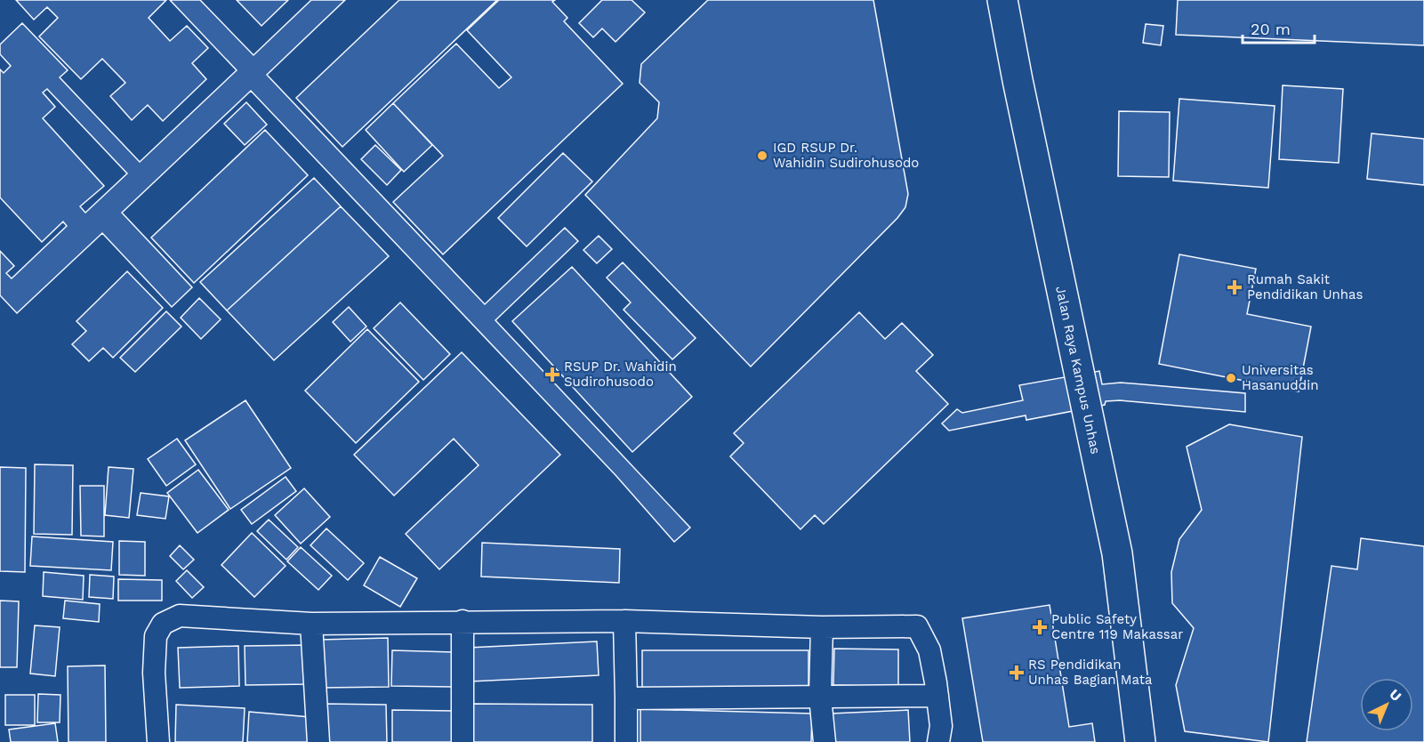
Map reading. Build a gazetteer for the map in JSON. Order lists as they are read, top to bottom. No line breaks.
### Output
{"streets":{"street":["Jalan Raya Kampus Unhas"]},"places":{"other":["IGD RSUP Dr. Wahidin Sudirohusodo","Universitas Hasanuddin"],"health":["Rumah Sakit Pendidikan Unhas","RSUP Dr. Wahidin Sudirohusodo","Public Safety Centre 119 Makassar","RS Pendidikan Unhas Bagian Mata"]},"scale_bar":"20 m","north":"top right"}
